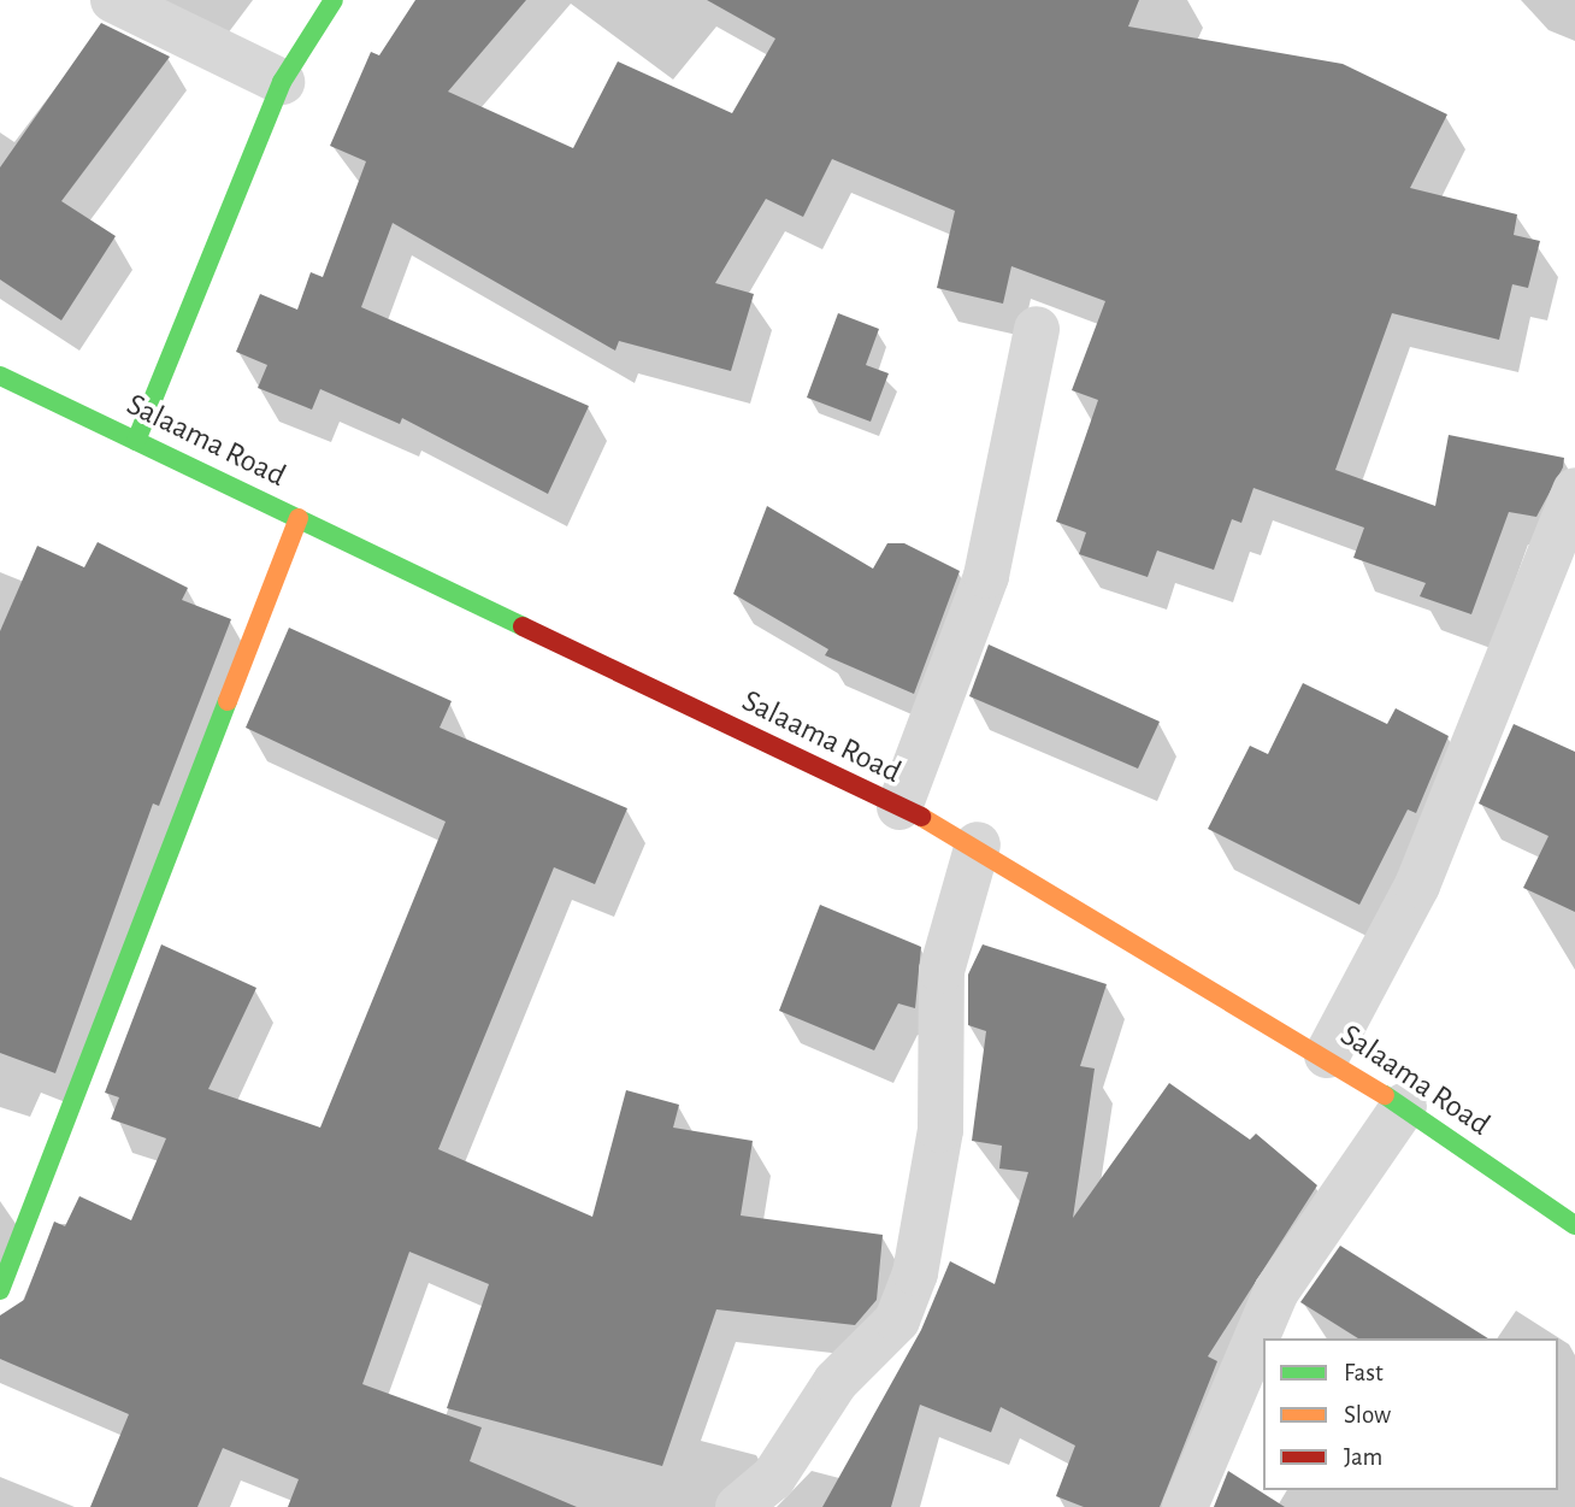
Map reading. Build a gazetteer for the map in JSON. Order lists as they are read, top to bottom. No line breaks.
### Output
{"streets":{"main road":["Salaama Road"]},"legend":["Fast","Slow","Jam"]}
